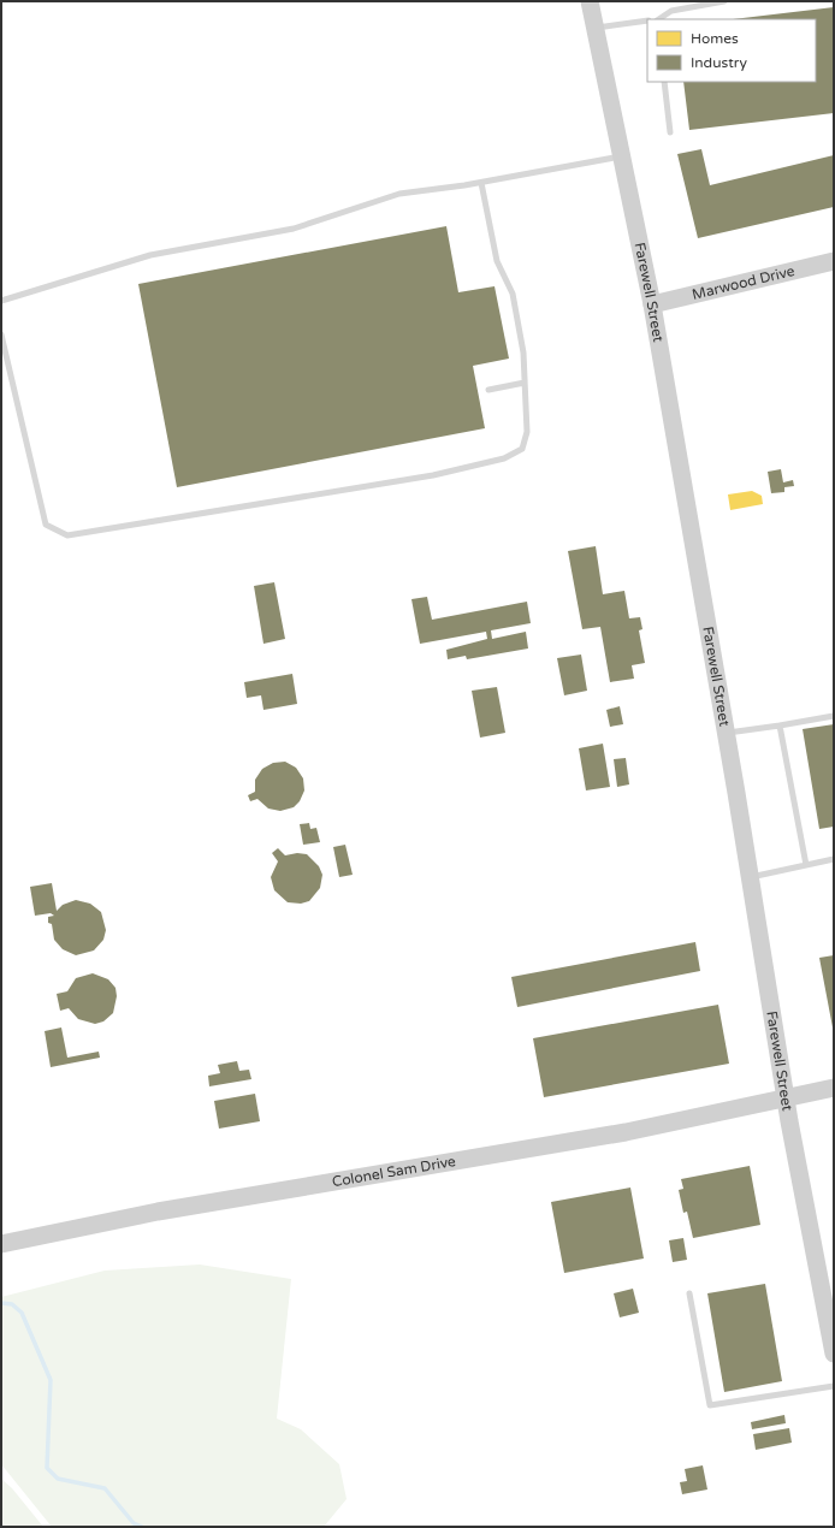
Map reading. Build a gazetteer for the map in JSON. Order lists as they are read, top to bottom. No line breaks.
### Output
{"streets":{"street":["Marwood Drive","Farewell Street","Colonel Sam Drive"]},"crossings":[["Marwood Drive","Farewell Street"],["Farewell Street","Colonel Sam Drive"]],"legend":["Homes","Industry"]}
